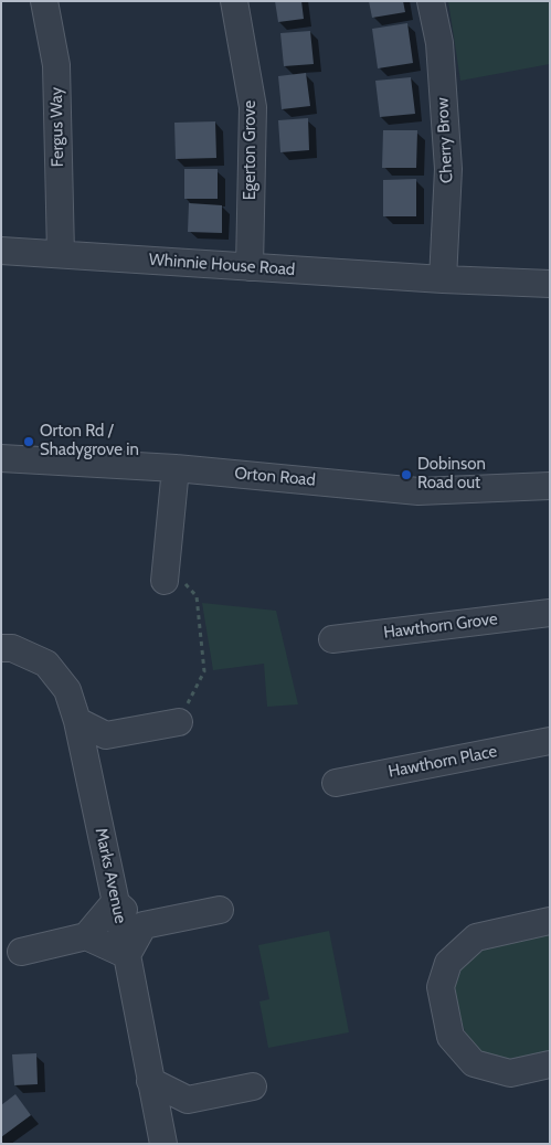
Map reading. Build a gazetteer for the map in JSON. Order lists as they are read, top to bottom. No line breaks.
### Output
{"streets":{"street":["Fergus Way","Cherry Brow","Egerton Grove","Whinnie House Road","Orton Road","Hawthorn Grove","Hawthorn Place","Marks Avenue"]},"crossings":[["Fergus Way","Whinnie House Road"],["Cherry Brow","Whinnie House Road"],["Egerton Grove","Whinnie House Road"]],"places":["Orton Rd / Shadygrove in","Dobinson Road out"]}
